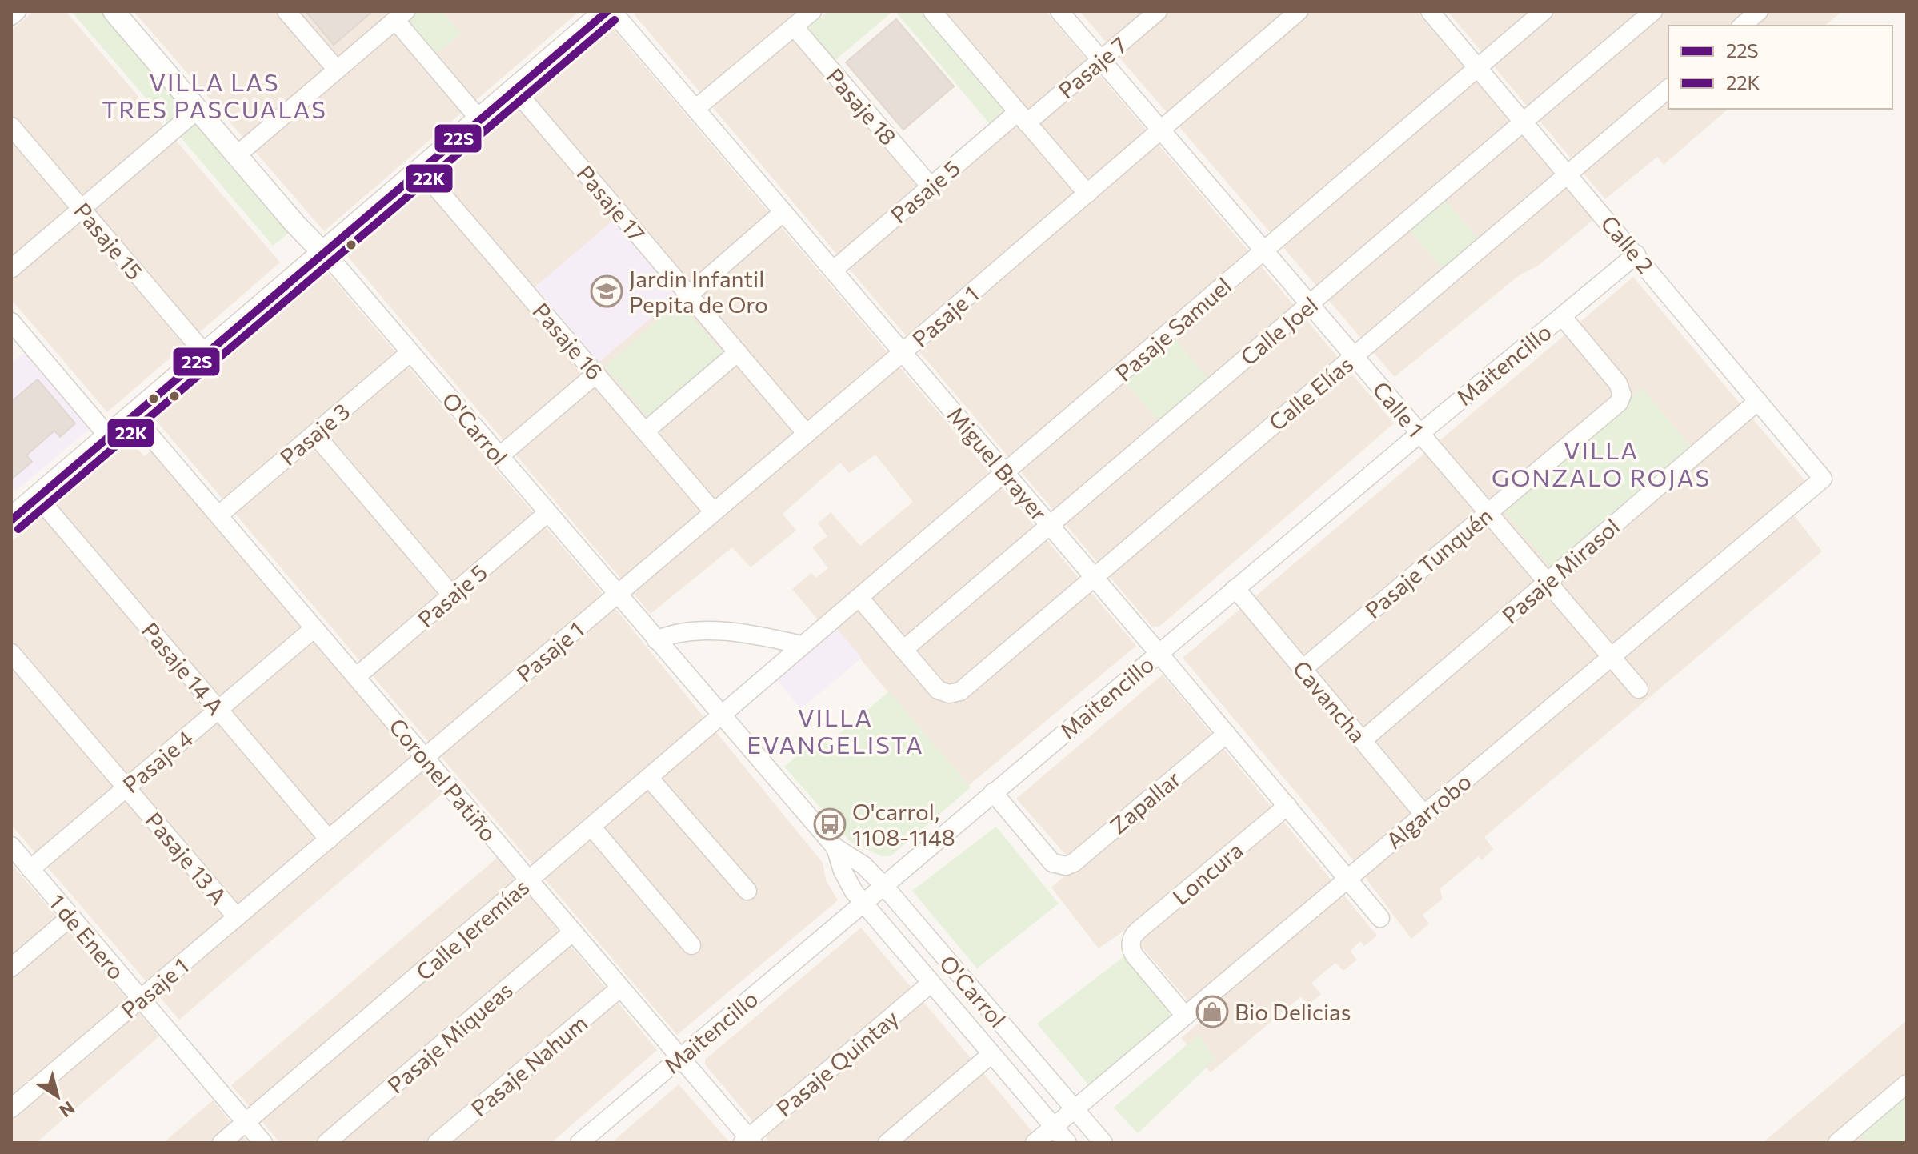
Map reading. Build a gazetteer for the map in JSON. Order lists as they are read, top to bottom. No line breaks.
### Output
{"streets":{"street":["Pasaje 7","Pasaje 18","Pasaje 5","Pasaje 17","Pasaje 15","Calle 2","Pasaje 1","Pasaje Samuel","Calle Joel","Pasaje 16","Maitencillo","Calle Elías","Calle 1","O'Carrol","Pasaje 3","Miguel Brayer","Pasaje Tunquén","Pasaje Mirasol","Pasaje 14 A","Cavancha","Pasaje 4","Coronel Patiño","Zapallar","Algarrobo","Pasaje 13 A","Loncura","Calle Jeremías","1 de Enero","Pasaje Miqueas","Pasaje Quintay","Pasaje Nahum"]},"crossings":[["Pasaje 7","Pasaje 5"],["Pasaje 7","Calle 1"],["Pasaje 18","Pasaje 5"],["Pasaje 5","O'Carrol"],["Pasaje 5","Miguel Brayer"],["Pasaje 5","Coronel Patiño"],["Pasaje 17","Pasaje 1"],["Calle 2","Pasaje Samuel"],["Calle 2","Calle Joel"],["Calle 2","Maitencillo"],["Calle 2","Calle Elías"],["Calle 2","Pasaje Mirasol"],["Calle 2","Algarrobo"],["Pasaje 1","Pasaje 16"],["Pasaje 1","Calle 1"],["Pasaje 1","O'Carrol"],["Pasaje 1","Miguel Brayer"],["Pasaje 1","Pasaje 14 A"],["Pasaje 1","Coronel Patiño"],["Pasaje 1","Pasaje 13 A"],["Pasaje 1","1 de Enero"],["Pasaje Samuel","Calle 1"],["Pasaje Samuel","O'Carrol"],["Pasaje Samuel","Miguel Brayer"],["Pasaje Samuel","Calle Jeremías"],["Calle Joel","Calle Elías"],["Calle Joel","Calle 1"],["Calle Joel","Miguel Brayer"],["Maitencillo","Calle 1"],["Maitencillo","O'Carrol"],["Maitencillo","Miguel Brayer"],["Maitencillo","Pasaje Tunquén"],["Maitencillo","Cavancha"],["Maitencillo","Coronel Patiño"],["Maitencillo","Zapallar"],["Calle Elías","Calle 1"],["Calle Elías","Miguel Brayer"],["Calle 1","Pasaje Tunquén"],["Calle 1","Pasaje Mirasol"],["Calle 1","Algarrobo"],["O'Carrol","Pasaje 3"],["O'Carrol","Algarrobo"],["O'Carrol","Calle Jeremías"],["O'Carrol","Pasaje Quintay"],["Pasaje 3","Coronel Patiño"],["Miguel Brayer","Zapallar"],["Miguel Brayer","Algarrobo"],["Miguel Brayer","Loncura"],["Pasaje Tunquén","Cavancha"],["Pasaje Mirasol","Cavancha"],["Pasaje 14 A","Pasaje 4"],["Cavancha","Algarrobo"],["Pasaje 4","Coronel Patiño"],["Pasaje 4","Pasaje 13 A"],["Pasaje 4","1 de Enero"],["Coronel Patiño","Calle Jeremías"],["Coronel Patiño","Pasaje Miqueas"],["Coronel Patiño","Pasaje Quintay"],["Coronel Patiño","Pasaje Nahum"],["Algarrobo","Loncura"],["Calle Jeremías","1 de Enero"]],"districts":["VILLA LAS TRES PASCUALAS","VILLA GONZALO ROJAS","VILLA EVANGELISTA"],"places":{"school or university":["Jardin Infantil Pepita de Oro"],"bus stop":["O'carrol, 1108-1148"],"shop":["Bio Delicias"]},"lines":["transit line 22S","transit line 22K"],"legend":["22S","22K"],"north":"bottom right"}
